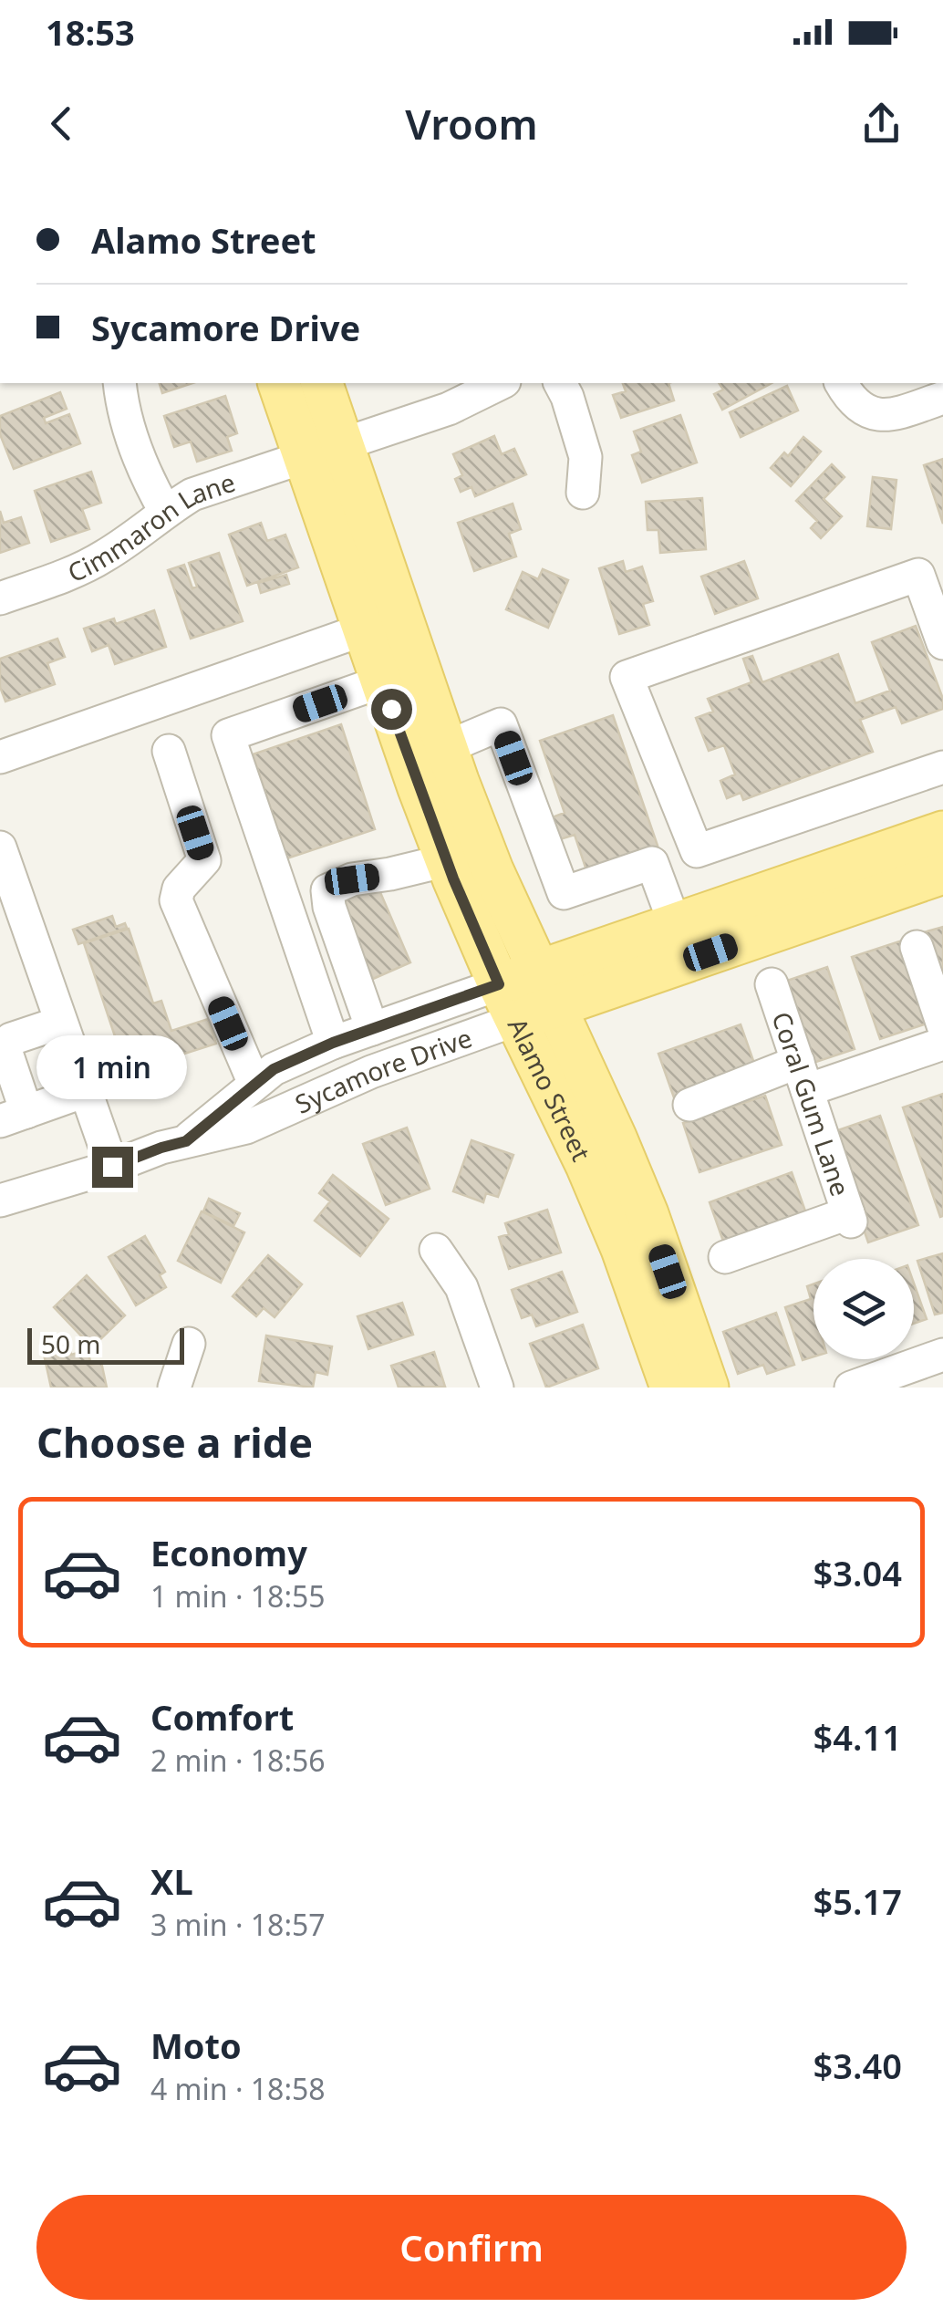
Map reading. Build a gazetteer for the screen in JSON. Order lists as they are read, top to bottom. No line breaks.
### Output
{"streets":{"main road":["Sycamore Drive","Alamo Street"],"street":["Cimmaron Lane","Coral Gum Lane"]},"crossings":[["Cimmaron Lane","Alamo Street"],["Sycamore Drive","Alamo Street"]],"scale_bar":"50 m","page":{"status":"18:53","header":"Vroom","banner":["Alamo Street","Sycamore Drive"],"bubble":"1 min","scale":"50 m","heading":"Choose a ride","list":[{"name":"Economy","note":"1 min · 18:55","value":"$3.04"},{"name":"Comfort","note":"2 min · 18:56","value":"$4.11"},{"name":"XL","note":"3 min · 18:57","value":"$5.17"},{"name":"Moto","note":"4 min · 18:58","value":"$3.40"}],"buttons":"Confirm"}}
